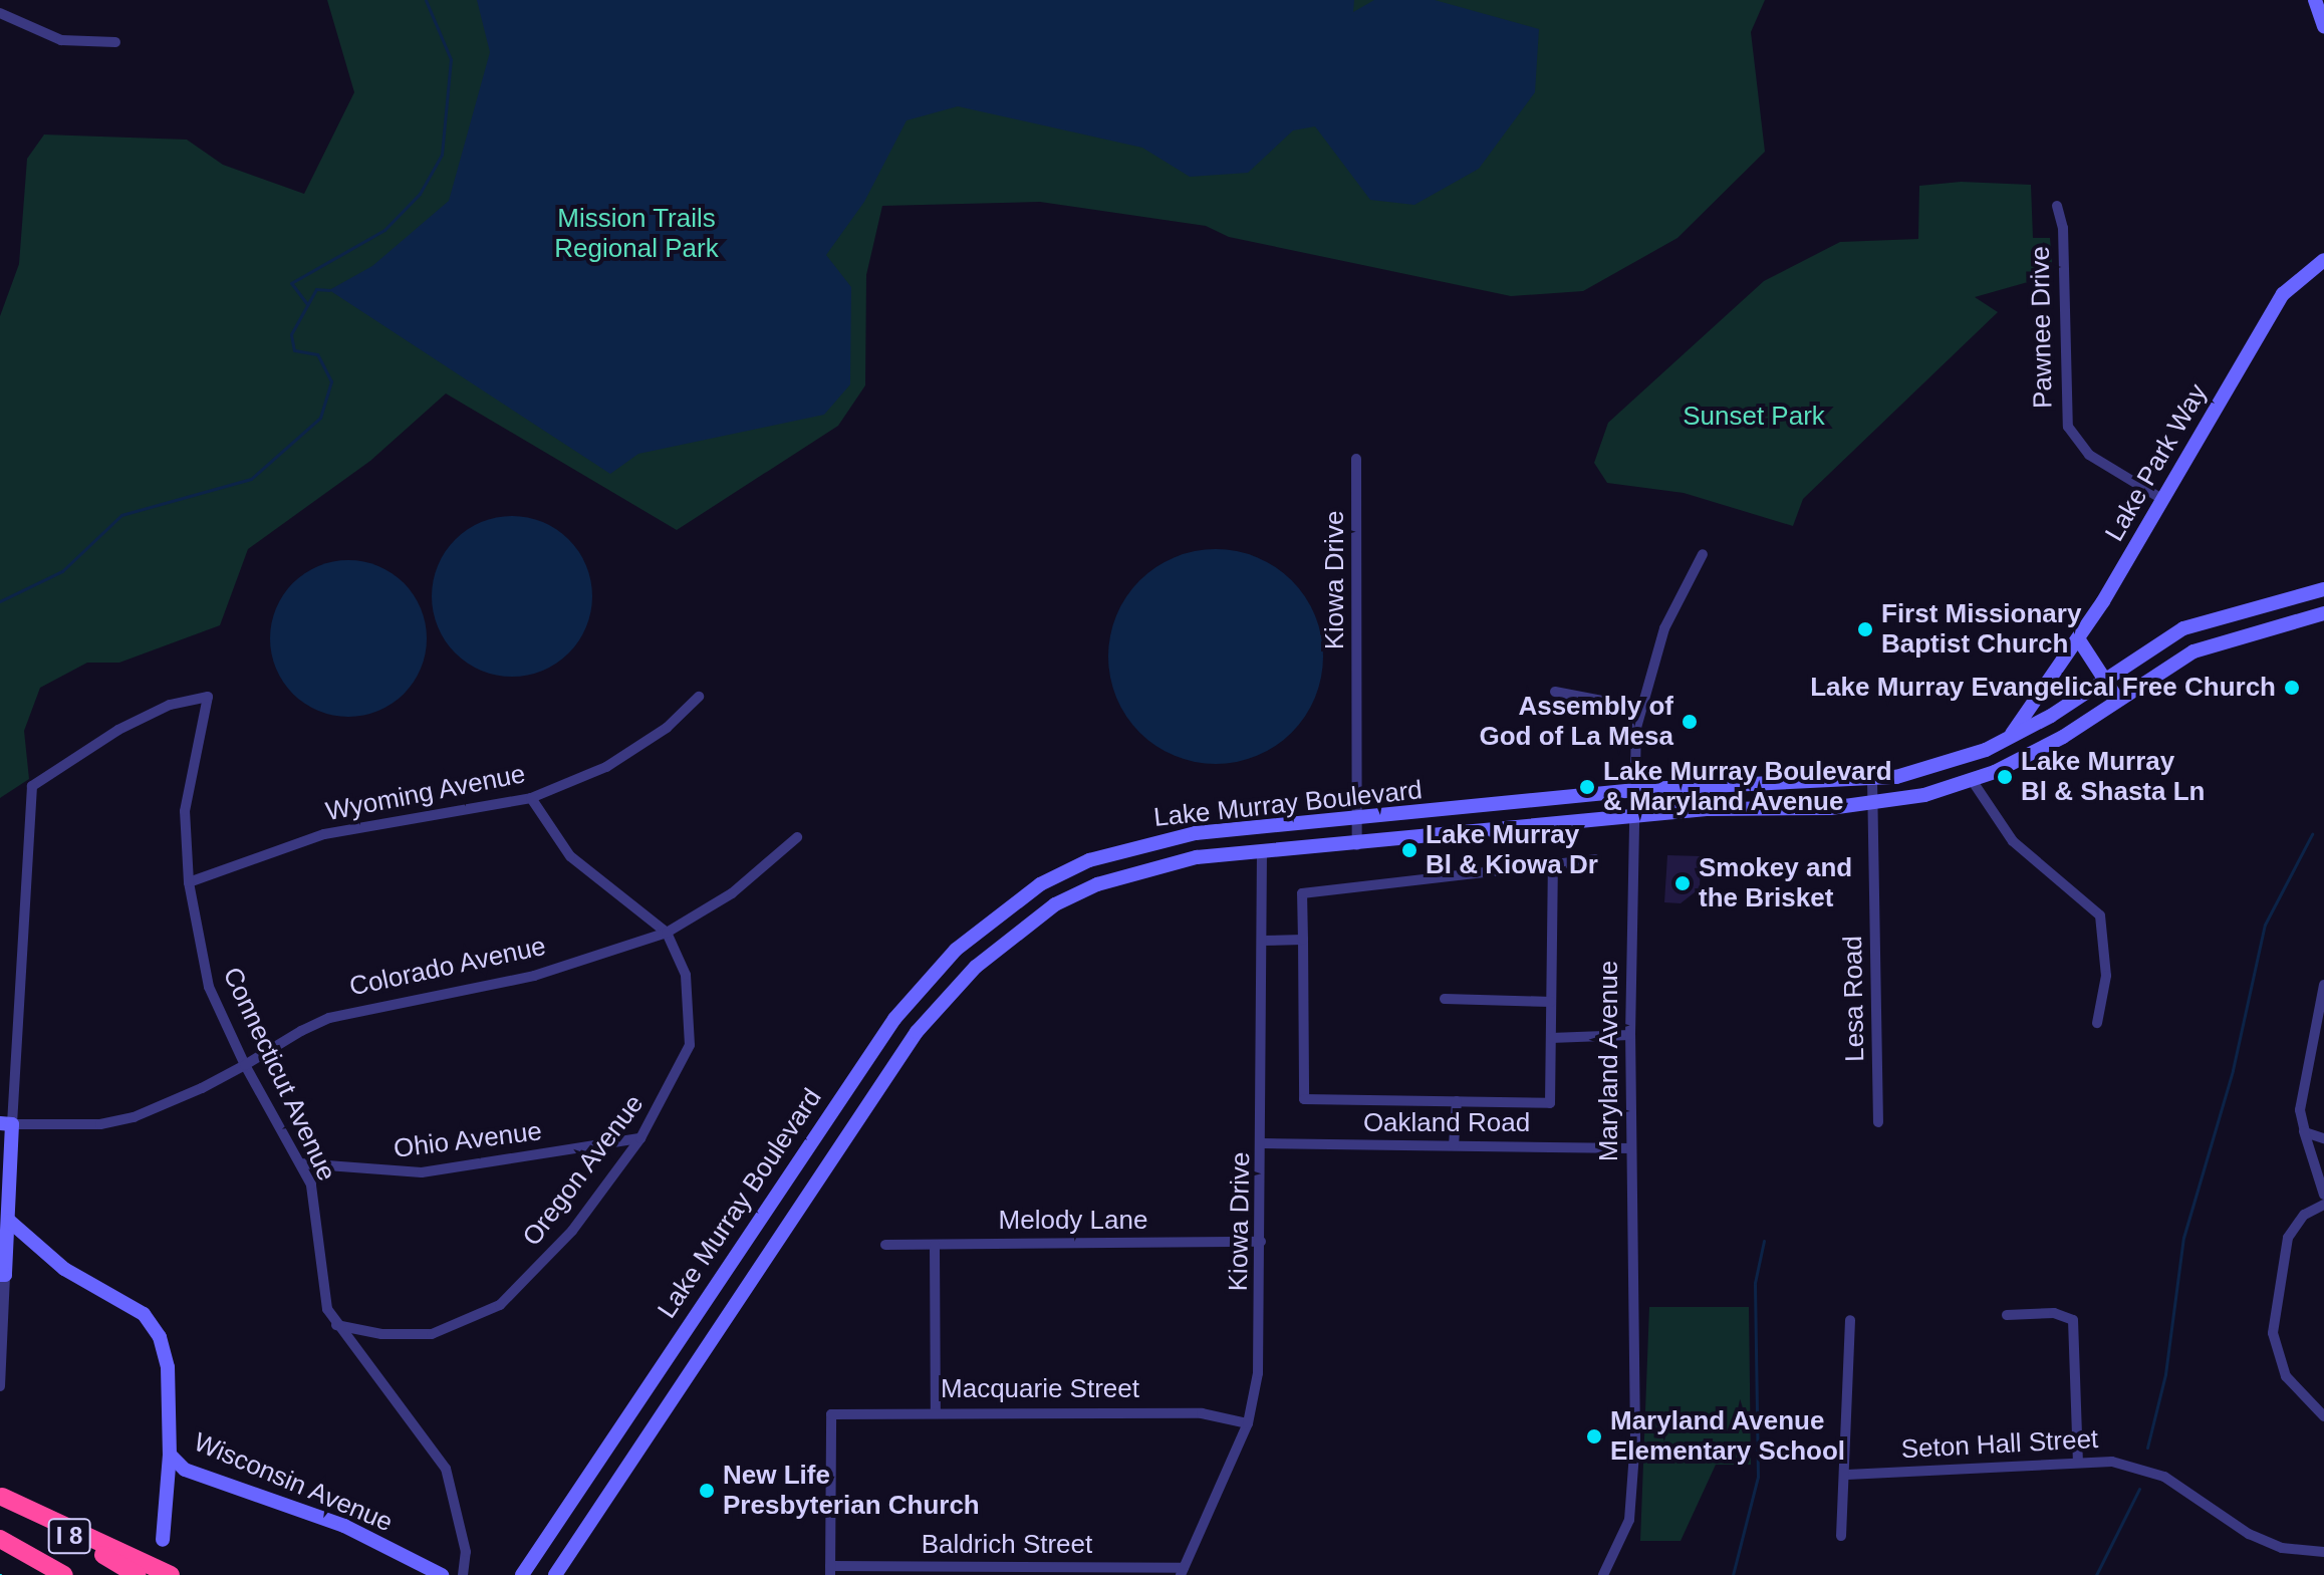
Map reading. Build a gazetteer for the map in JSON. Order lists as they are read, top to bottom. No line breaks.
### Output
{"streets":{"highway":["I 8"],"main road":["Lake Park Way","Lake Murray Boulevard","Wisconsin Avenue"],"street":["Pawnee Drive","Kiowa Drive","Wyoming Avenue","Colorado Avenue","Lesa Road","Maryland Avenue","Connecticut Avenue","Oakland Road","Ohio Avenue","Oregon Avenue","Melody Lane","Macquarie Street","Seton Hall Street","Baldrich Street"]},"crossings":[["Pawnee Drive","Lake Park Way"],["Lake Park Way","Lake Murray Boulevard"],["Kiowa Drive","Lake Murray Boulevard"],["Kiowa Drive","Oakland Road"],["Kiowa Drive","Melody Lane"],["Kiowa Drive","Macquarie Street"],["Kiowa Drive","Baldrich Street"],["Wyoming Avenue","Connecticut Avenue"],["Wyoming Avenue","Oregon Avenue"],["Lake Murray Boulevard","Lesa Road"],["Lake Murray Boulevard","Maryland Avenue"],["Colorado Avenue","Connecticut Avenue"],["Colorado Avenue","Oregon Avenue"],["Maryland Avenue","Oakland Road"],["Connecticut Avenue","Ohio Avenue"],["Connecticut Avenue","Oregon Avenue"],["Ohio Avenue","Oregon Avenue"],["Macquarie Street","Baldrich Street"]],"parks":["Mission Trails Regional Park","Sunset Park"],"places":["First Missionary Baptist Church","Lake Murray Evangelical Free Church","Assembly of God of La Mesa","Lake Murray Bl & Shasta Ln","Lake Murray Boulevard & Maryland Avenue","Lake Murray Bl & Kiowa Dr","Smokey and the Brisket","Maryland Avenue Elementary School","New Life Presbyterian Church"]}
